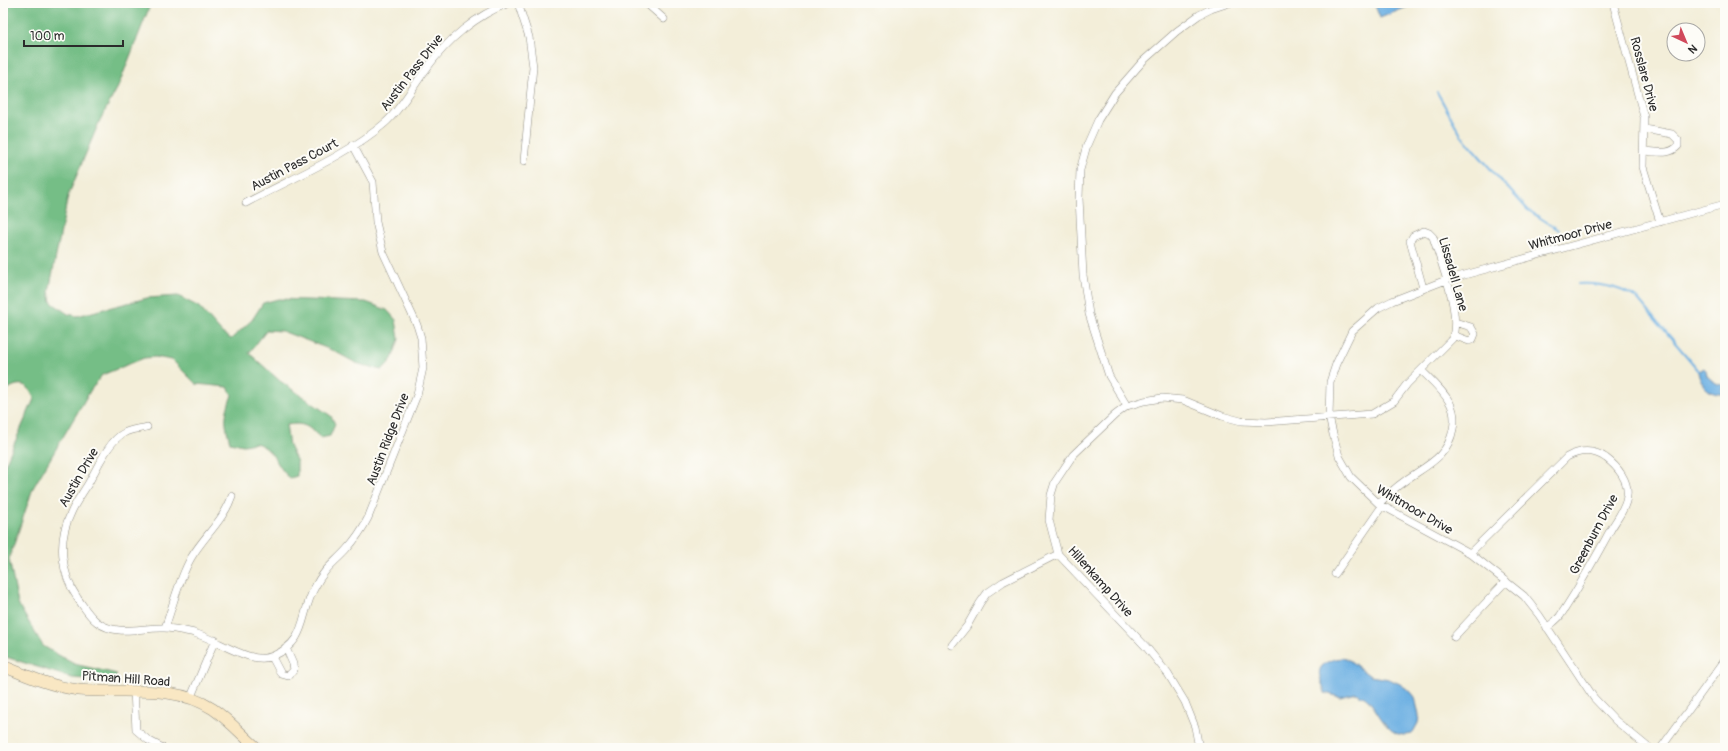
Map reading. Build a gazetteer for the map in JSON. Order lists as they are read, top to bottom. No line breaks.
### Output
{"streets":{"street":["Austin Pass Drive","Rosslare Drive","Austin Pass Court","Whitmoor Drive","Lissadell Lane","Austin Ridge Drive","Austin Drive","Greenburn Drive","Hillenkamp Drive","Pitman Hill Road"]},"crossings":[["Austin Pass Drive","Austin Pass Court"],["Austin Pass Drive","Austin Ridge Drive"],["Rosslare Drive","Whitmoor Drive"],["Austin Pass Court","Austin Ridge Drive"],["Whitmoor Drive","Lissadell Lane"],["Whitmoor Drive","Greenburn Drive"],["Whitmoor Drive","Hillenkamp Drive"],["Austin Ridge Drive","Austin Drive"]],"scale_bar":"100 m","north":"bottom right"}
